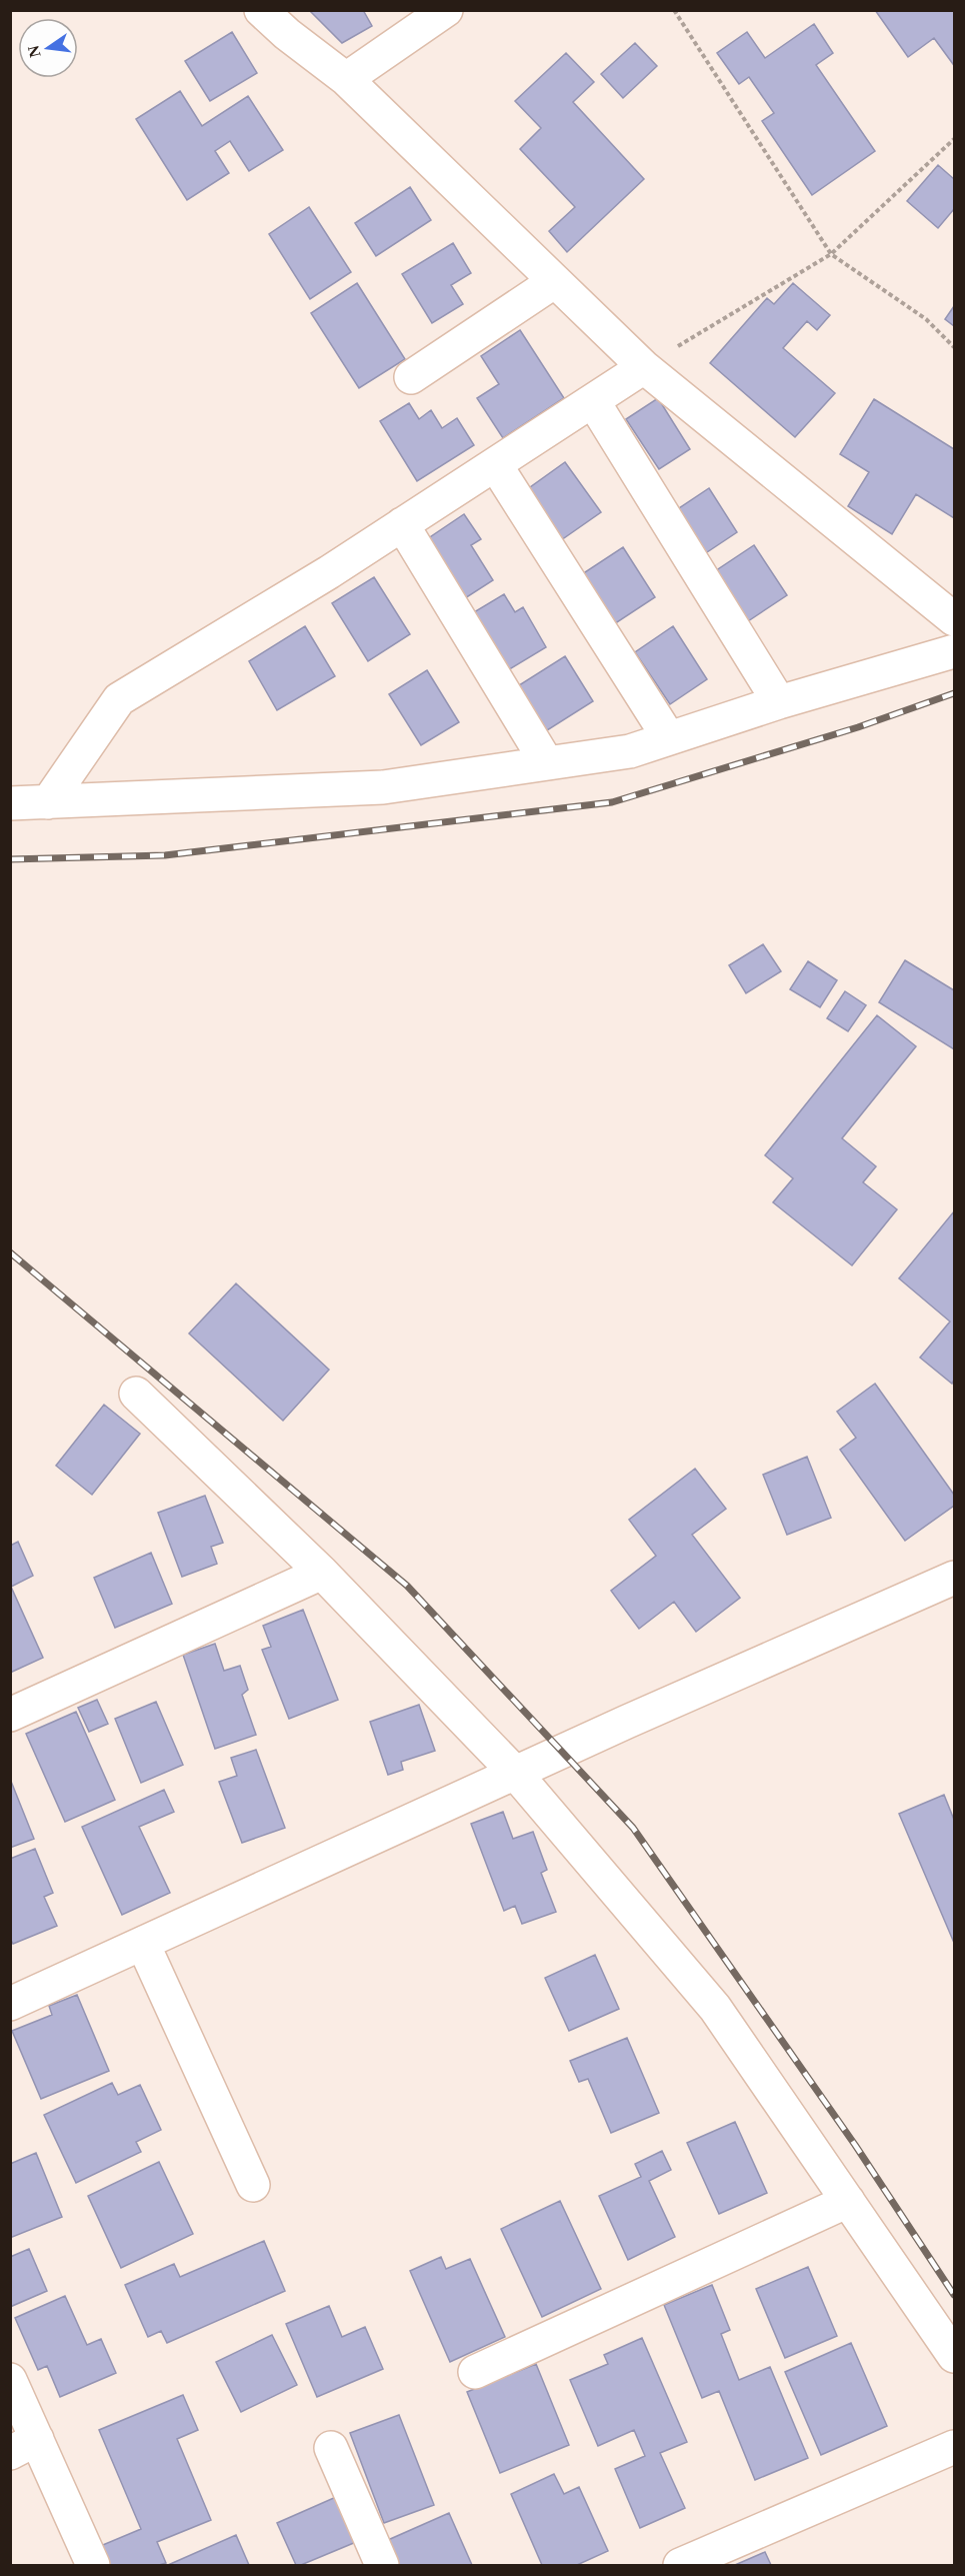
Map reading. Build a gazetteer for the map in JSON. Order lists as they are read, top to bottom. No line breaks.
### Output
{"north":"left"}
